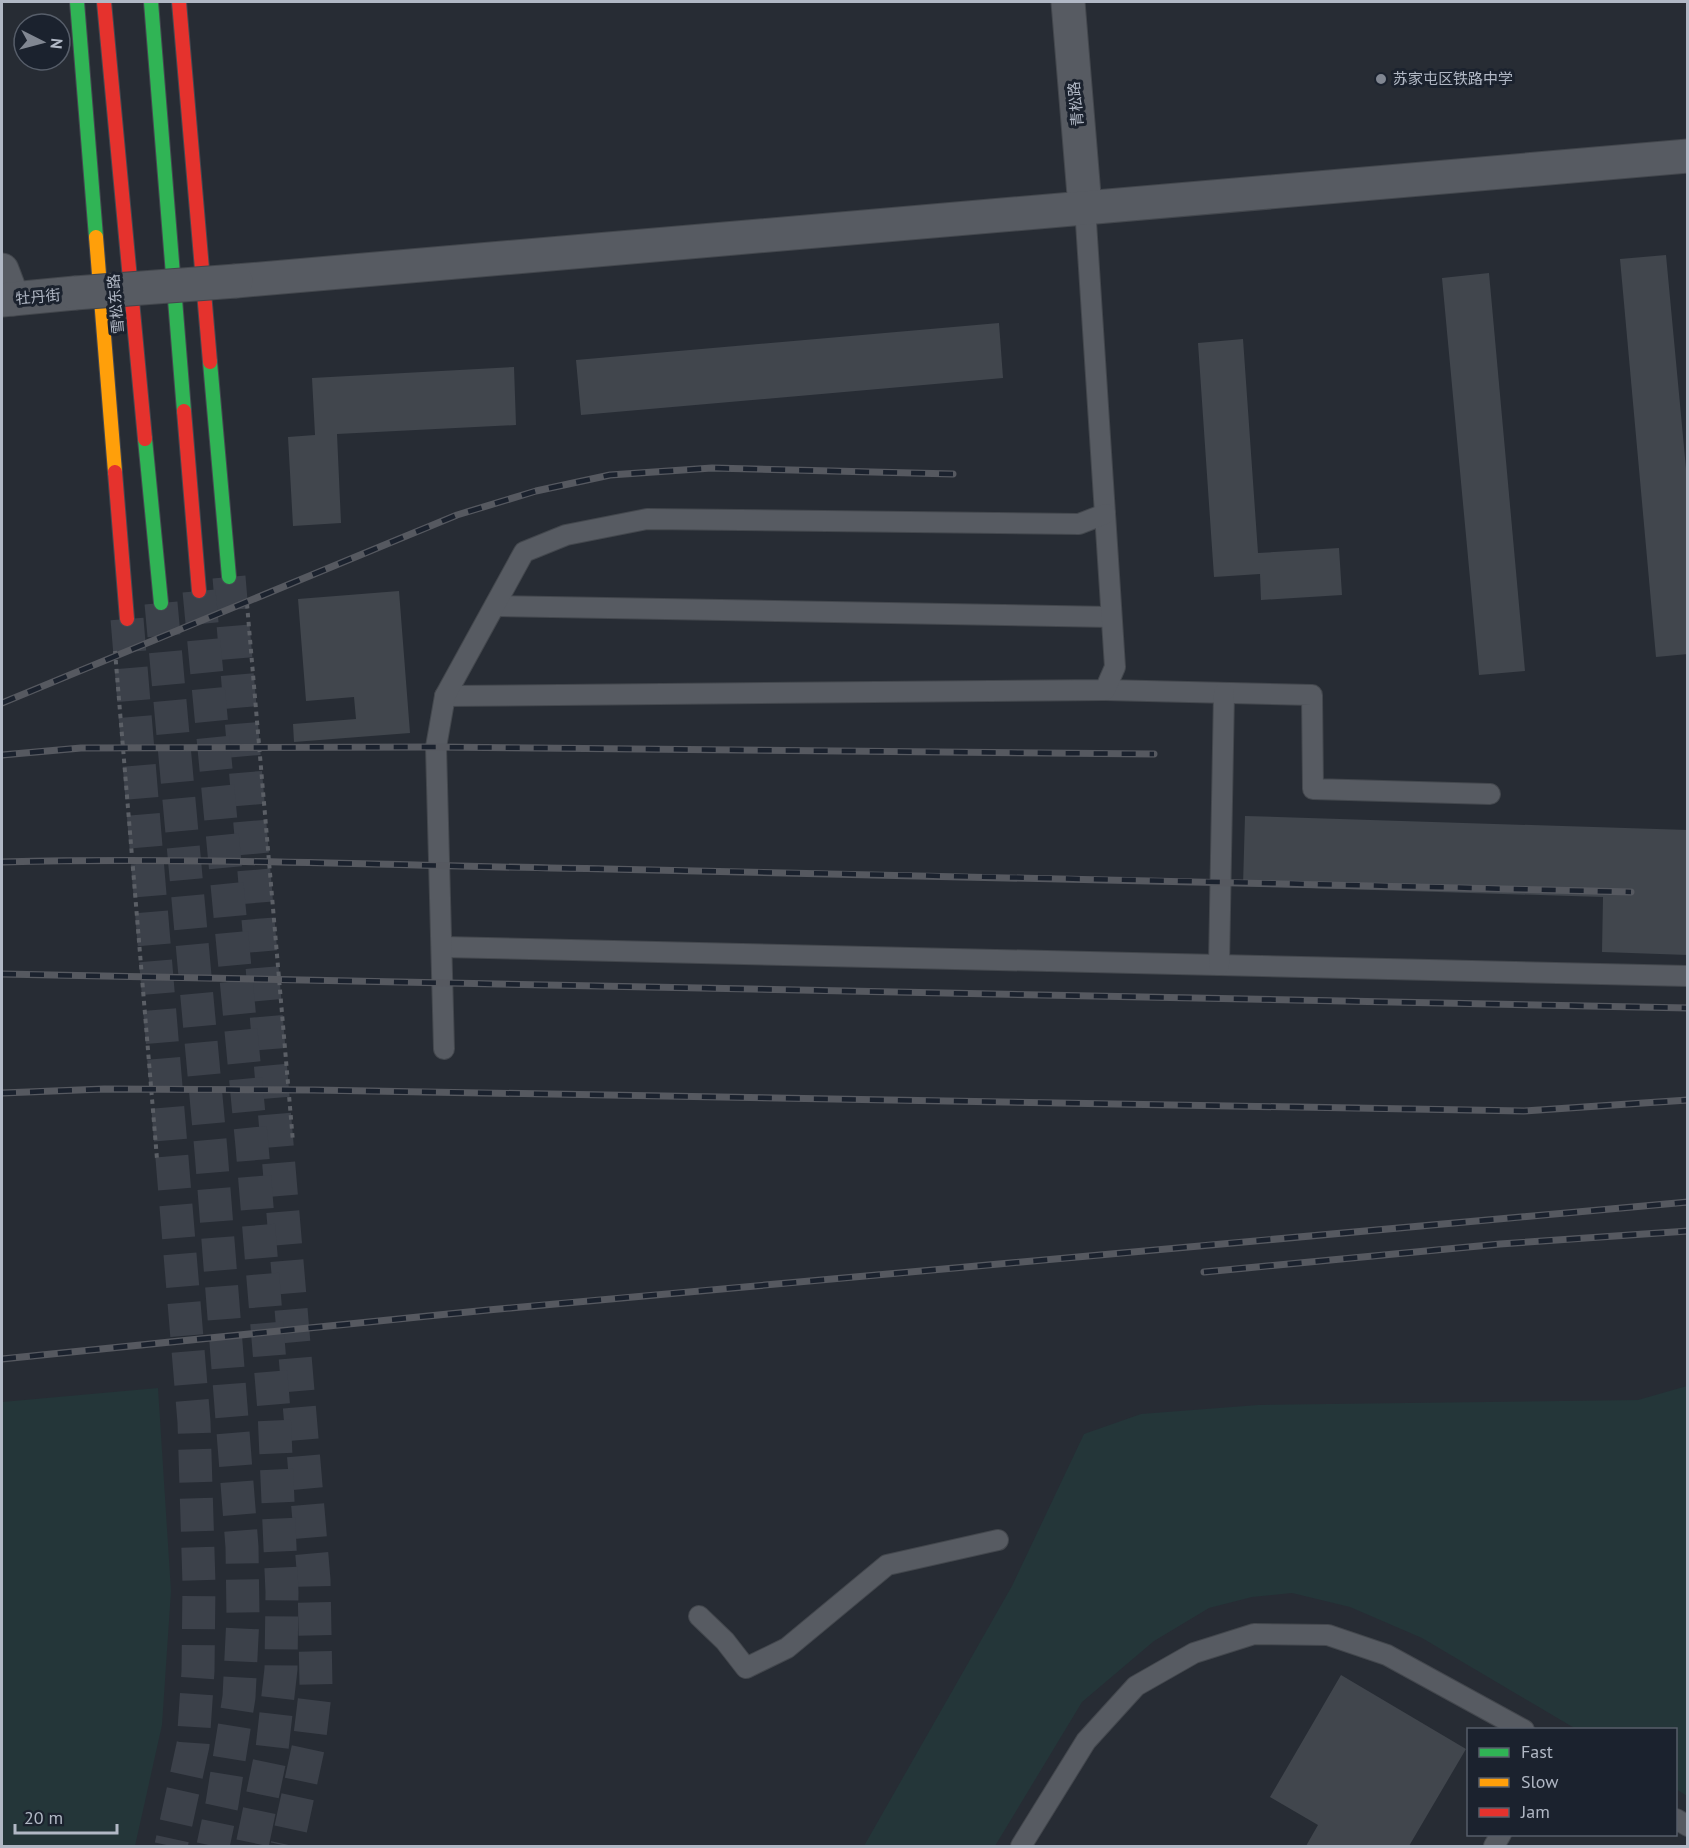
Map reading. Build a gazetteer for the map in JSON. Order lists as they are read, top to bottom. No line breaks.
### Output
{"streets":{"main road":["雪松东路"],"street":["青松路","牡丹街"]},"crossings":[["青松路","牡丹街"]],"places":["苏家屯区铁路中学"],"legend":["Fast","Slow","Jam"],"scale_bar":"20 m","north":"right"}
